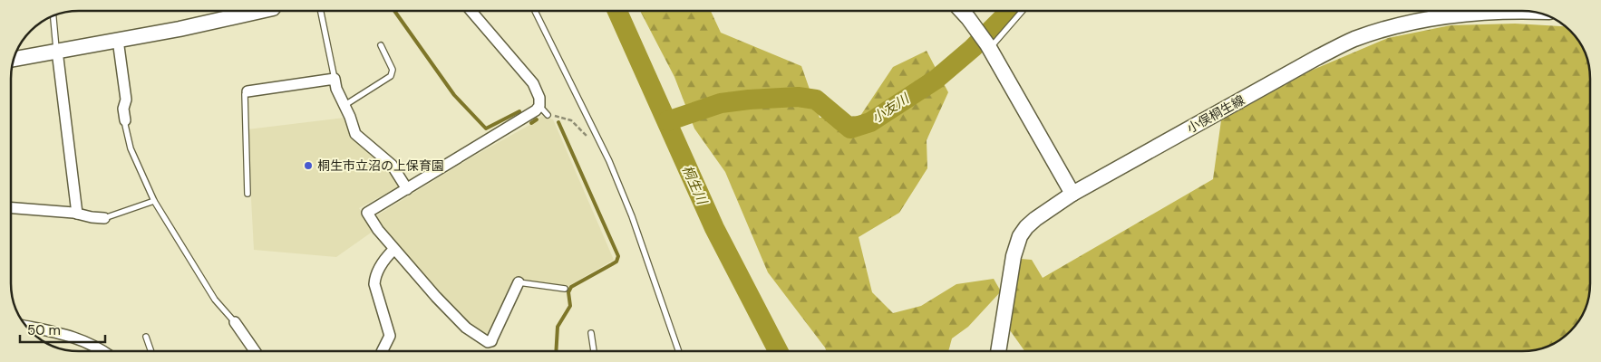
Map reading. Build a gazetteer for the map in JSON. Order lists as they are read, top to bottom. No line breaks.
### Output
{"streets":{"main road":["小俣桐生線"]},"water":["小友川","桐生川"],"places":["桐生市立沼の上保育園"],"scale_bar":"50 m"}
